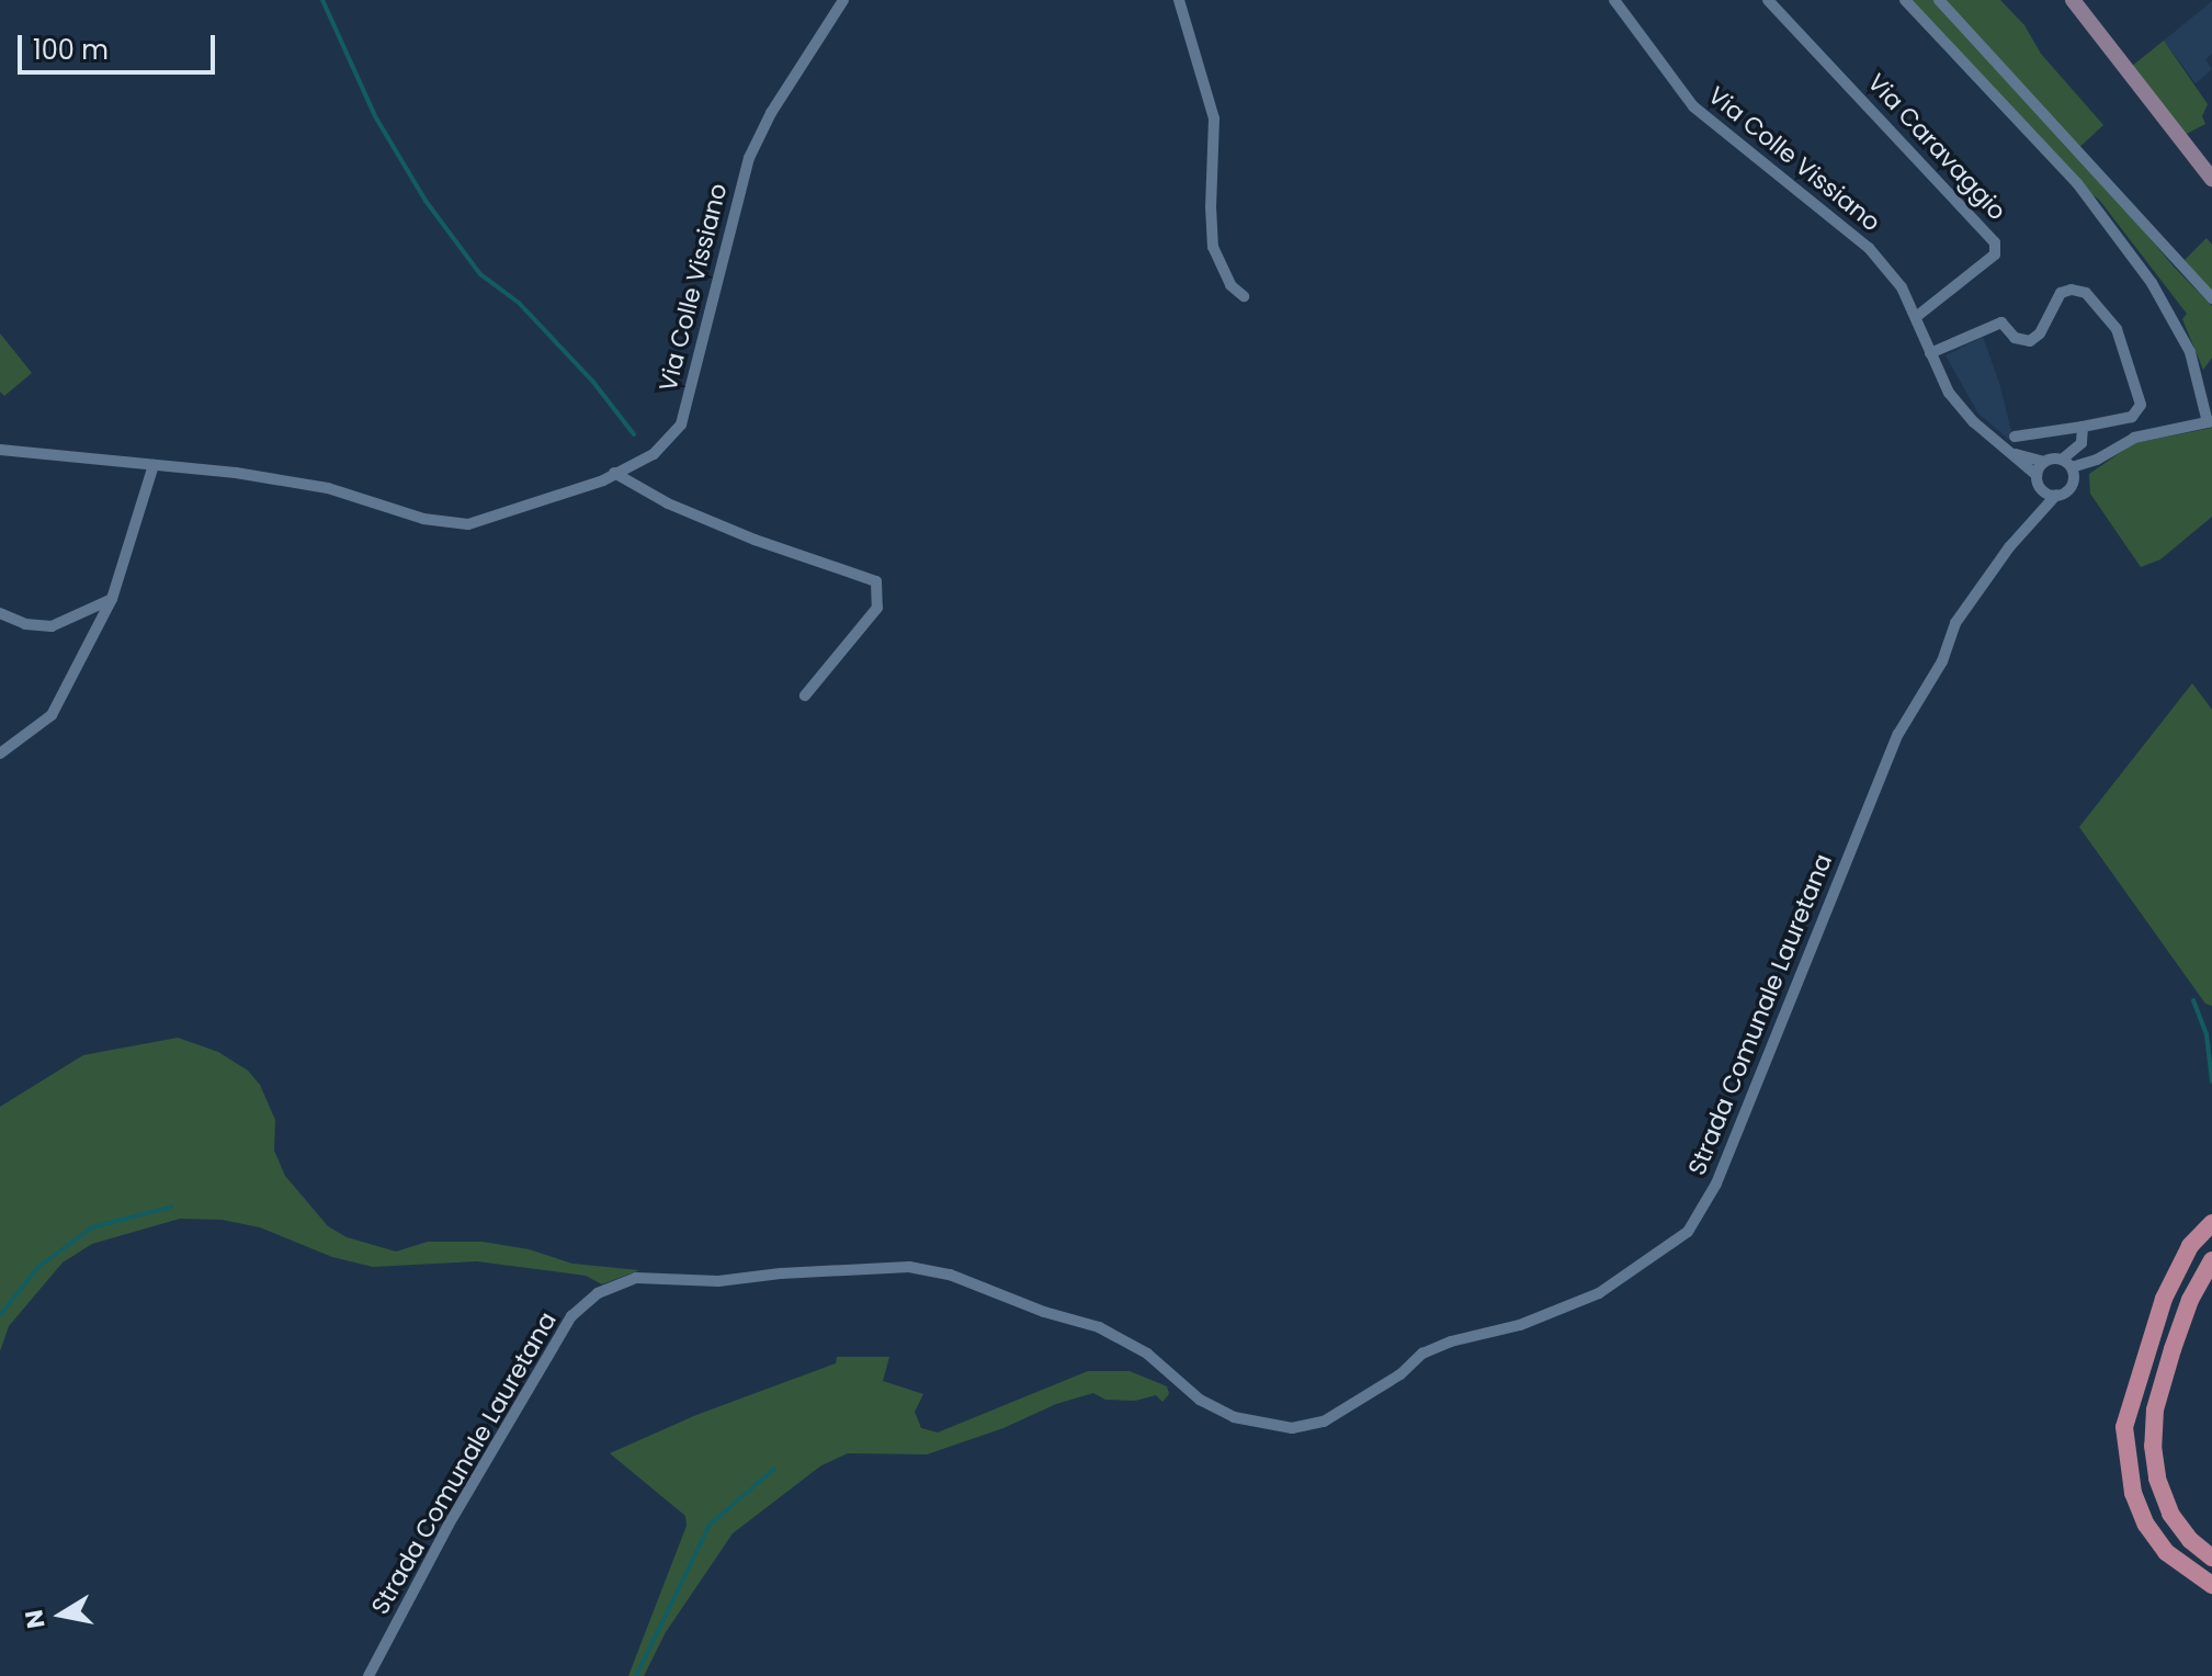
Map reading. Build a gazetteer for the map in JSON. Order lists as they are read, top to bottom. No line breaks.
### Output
{"streets":{"street":["Via Caravaggio","Via Colle Vissiano","Strada Comunale Lauretana"]},"crossings":[["Via Caravaggio","Via Colle Vissiano"],["Via Colle Vissiano","Strada Comunale Lauretana"]],"scale_bar":"100 m","north":"left"}
